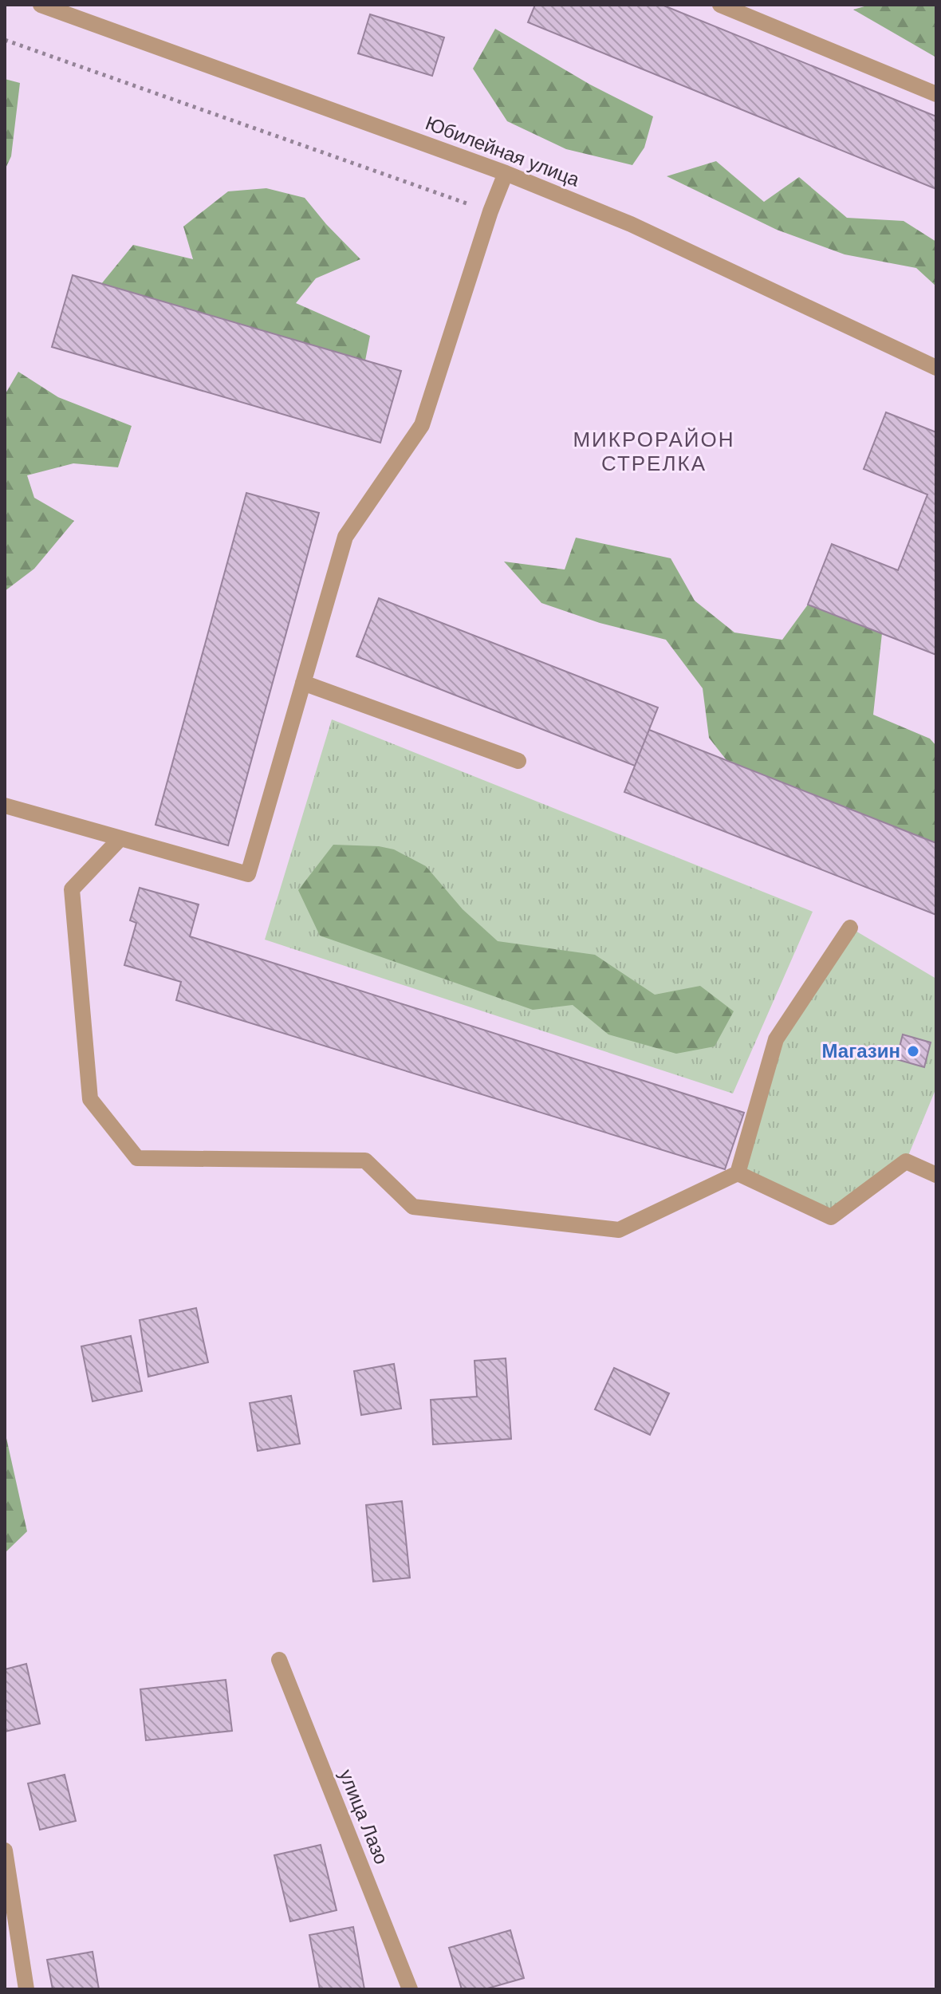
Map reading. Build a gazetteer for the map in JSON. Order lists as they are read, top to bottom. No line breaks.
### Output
{"streets":{"street":["Юбилейная улица","улица Лазо"]},"districts":["МИКРОРАЙОН СТРЕЛКА"],"places":["Магазин"]}
